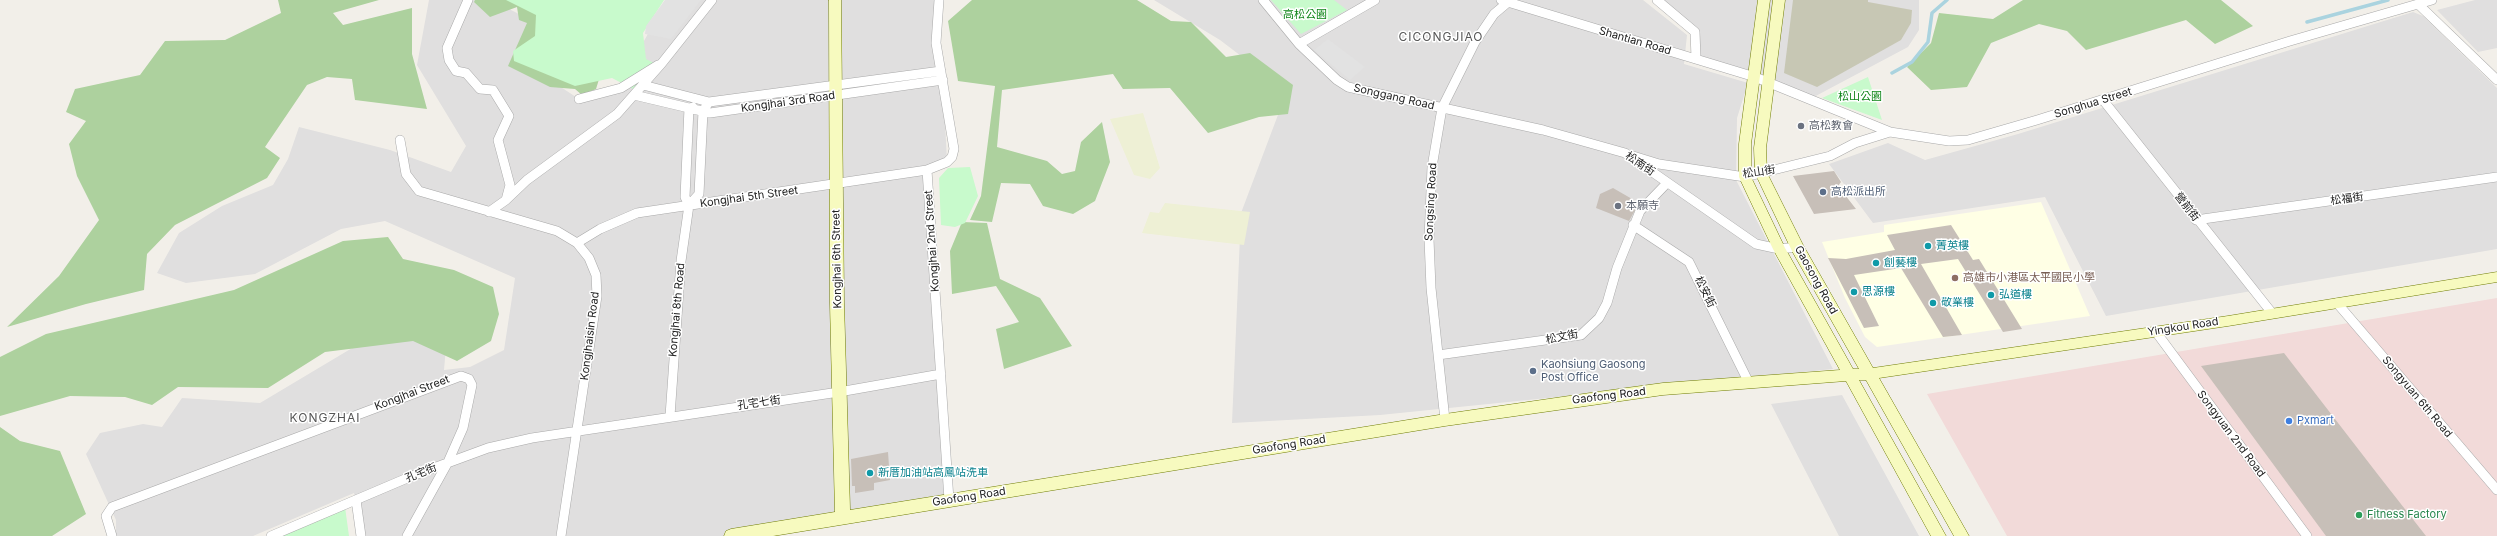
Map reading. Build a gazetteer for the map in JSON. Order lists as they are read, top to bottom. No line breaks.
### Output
{"streets":{"street":["Shantian Road","Songgang Road","Kongjhai 3rd Road","Songhua Street","松南街","松山街","Kongjhai 5th Street","松福街","Songsing Road","營前街","Kongjhai 2nd Street","Kongjhai 6th Street","Gaosong Road","松安街","Kongjhai 8th Road","Yingkou Road","Kongjhaisin Road","松文街","Kongjhai Street","Gaofong Road","Songyuan 6th Road","孔宅七街","Songyuan 2nd Road","孔宅街"]},"crossings":[["Shantian Road","Songhua Street"],["Shantian Road","Songsing Road"],["Shantian Road","Gaosong Road"],["Songgang Road","松南街"],["Songgang Road","Songsing Road"],["Kongjhai 3rd Road","Kongjhai 6th Street"],["Kongjhai 3rd Road","Kongjhai 8th Road"],["Songhua Street","松山街"],["Songhua Street","營前街"],["Songhua Street","Gaosong Road"],["松南街","松山街"],["松南街","Songsing Road"],["松南街","Gaosong Road"],["松南街","松文街"],["松山街","Gaosong Road"],["Kongjhai 5th Street","Kongjhai 2nd Street"],["Kongjhai 5th Street","Kongjhai 6th Street"],["Kongjhai 5th Street","Kongjhai 8th Road"],["Kongjhai 5th Street","Kongjhaisin Road"],["松福街","營前街"],["Songsing Road","松文街"],["Songsing Road","Gaofong Road"],["營前街","Yingkou Road"],["Kongjhai 2nd Street","Gaofong Road"],["Kongjhai 2nd Street","孔宅七街"],["Kongjhai 6th Street","Gaofong Road"],["Kongjhai 6th Street","孔宅七街"],["Gaosong Road","Yingkou Road"],["Gaosong Road","Gaofong Road"],["松安街","松文街"],["松安街","Gaofong Road"],["Kongjhai 8th Road","孔宅七街"],["Yingkou Road","Gaofong Road"],["Yingkou Road","Songyuan 6th Road"],["Yingkou Road","Songyuan 2nd Road"],["Kongjhaisin Road","孔宅七街"],["Kongjhaisin Road","孔宅街"],["Kongjhai Street","孔宅街"],["孔宅七街","孔宅街"]],"districts":["CICONGJIAO","KONGZHAI"],"parks":["高松公園","松山公園"],"places":["高松教會","高松派出所","本願寺","菁英樓","創藝樓","高雄市小港區太平國民小學","思源樓","弘道樓","敬業樓","Kaohsiung Gaosong Post Office","Pxmart","新厝加油站高鳳站洗車","Fitness Factory"]}
